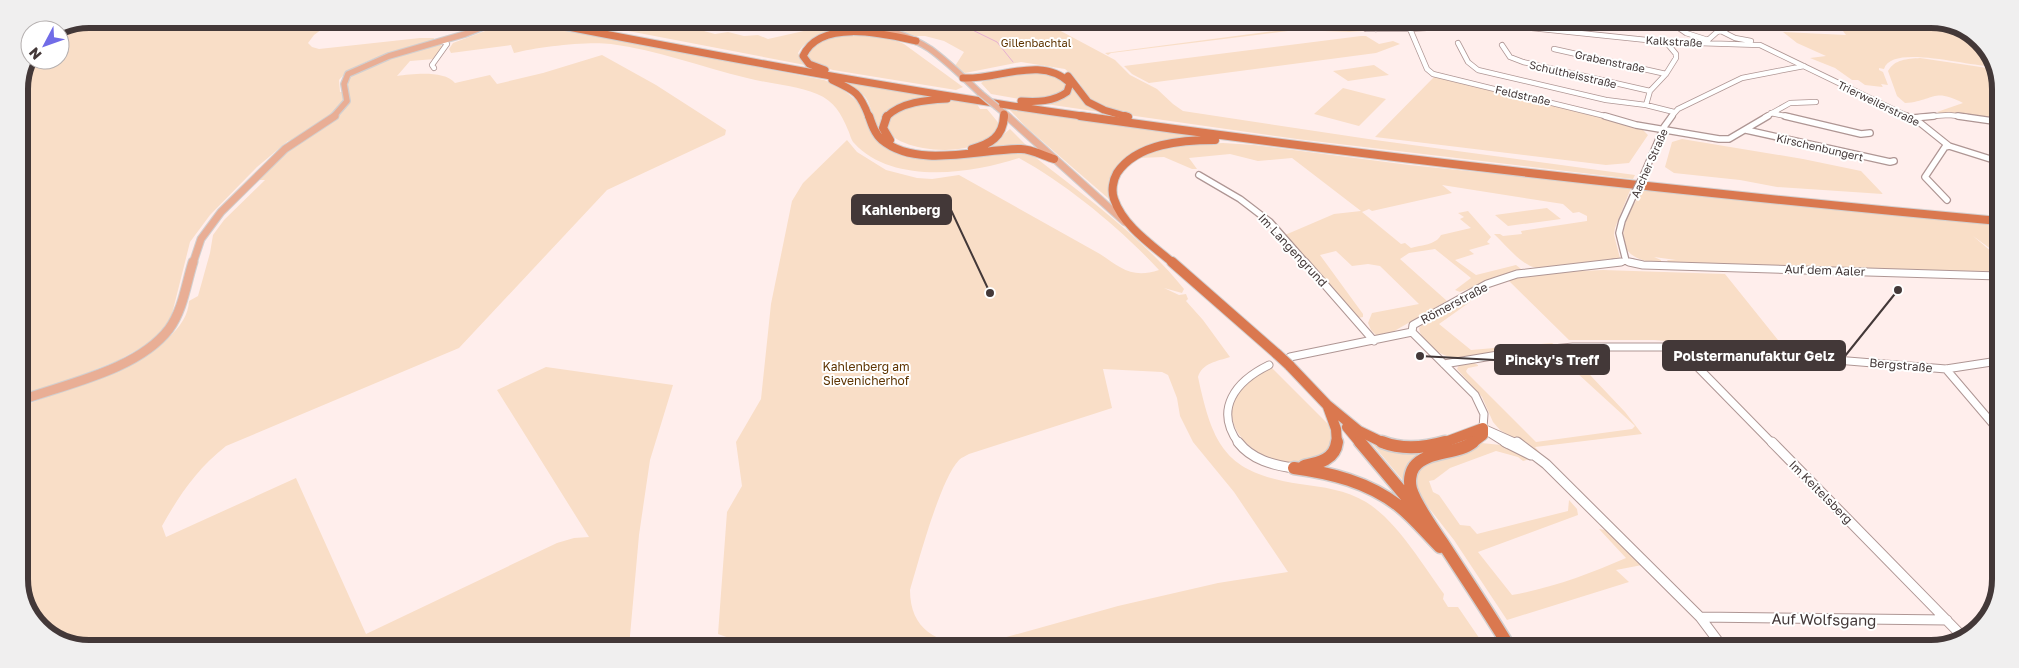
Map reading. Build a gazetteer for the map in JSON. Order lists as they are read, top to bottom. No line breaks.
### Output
{"streets":{"street":["Kalkstraße","Grabenstraße","Schultheisstraße","Feldstraße","Trierweilerstraße","Kirschenbungert","Aacher Straße","Im Langengrund","Auf dem Aaler","Römerstraße","Bergstraße","Im Keitelsberg","Auf Wolfsgang"]},"crossings":[["Kalkstraße","Grabenstraße"],["Kalkstraße","Feldstraße"],["Kalkstraße","Trierweilerstraße"],["Grabenstraße","Schultheisstraße"],["Grabenstraße","Feldstraße"],["Feldstraße","Kirschenbungert"],["Feldstraße","Aacher Straße"],["Kirschenbungert","Aacher Straße"],["Aacher Straße","Auf dem Aaler"],["Aacher Straße","Römerstraße"],["Im Langengrund","Römerstraße"],["Auf dem Aaler","Römerstraße"],["Bergstraße","Im Keitelsberg"],["Im Keitelsberg","Auf Wolfsgang"]],"parks":["Gillenbachtal","Kahlenberg am Sievenicherhof"],"places":["Polstermanufaktur Gelz","Kahlenberg","Pincky's Treff"],"north":"bottom left"}
